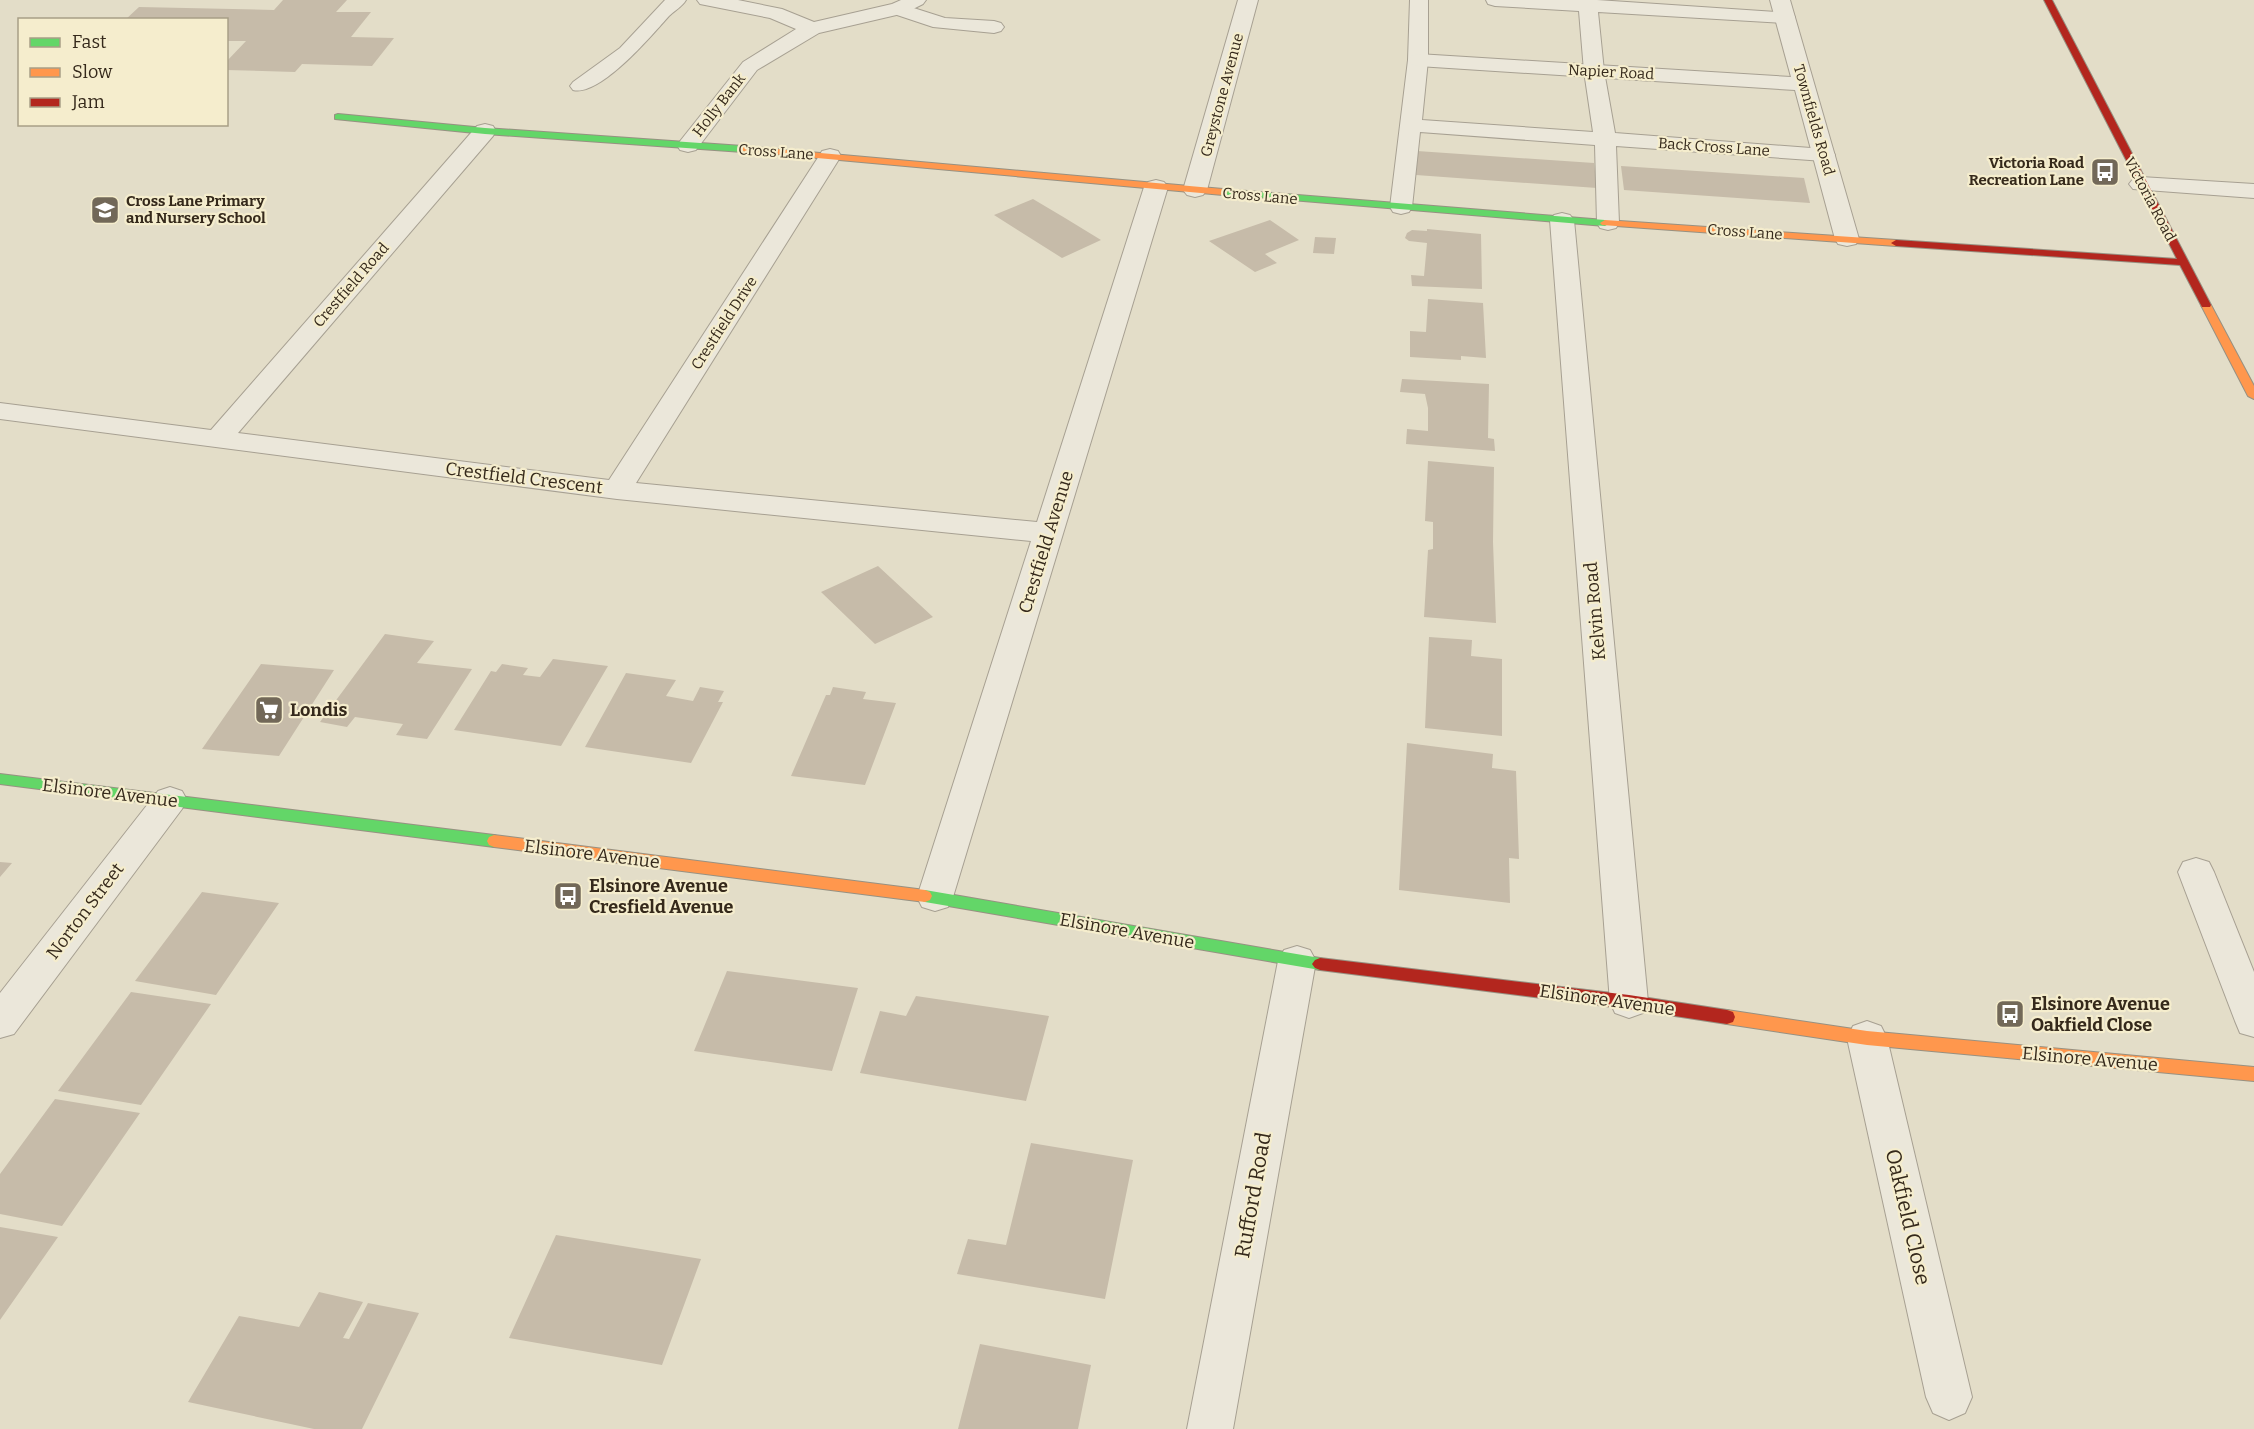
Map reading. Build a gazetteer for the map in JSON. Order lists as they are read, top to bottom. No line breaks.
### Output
{"streets":{"street":["Napier Road","Greystone Avenue","Holly Bank","Townfields Road","Cross Lane","Victoria Road","Crestfield Road","Crestfield Drive","Crestfield Crescent","Crestfield Avenue","Kelvin Road","Elsinore Avenue","Norton Street","Rufford Road","Oakfield Close"],"lane":["Back Cross Lane"]},"crossings":[["Napier Road","Townfields Road"],["Greystone Avenue","Cross Lane"],["Holly Bank","Cross Lane"],["Townfields Road","Back Cross Lane"],["Townfields Road","Cross Lane"],["Cross Lane","Victoria Road"],["Cross Lane","Crestfield Road"],["Cross Lane","Crestfield Drive"],["Cross Lane","Crestfield Avenue"],["Cross Lane","Kelvin Road"],["Crestfield Road","Crestfield Crescent"],["Crestfield Drive","Crestfield Crescent"],["Crestfield Crescent","Crestfield Avenue"],["Crestfield Avenue","Elsinore Avenue"],["Kelvin Road","Elsinore Avenue"],["Elsinore Avenue","Norton Street"],["Elsinore Avenue","Rufford Road"],["Elsinore Avenue","Oakfield Close"]],"places":{"bus stop":["Victoria Road Recreation Lane","Elsinore Avenue Cresfield Avenue","Elsinore Avenue Oakfield Close"],"school or university":["Cross Lane Primary and Nursery School"],"supermarket":["Londis"]},"legend":["Fast","Slow","Jam"]}
